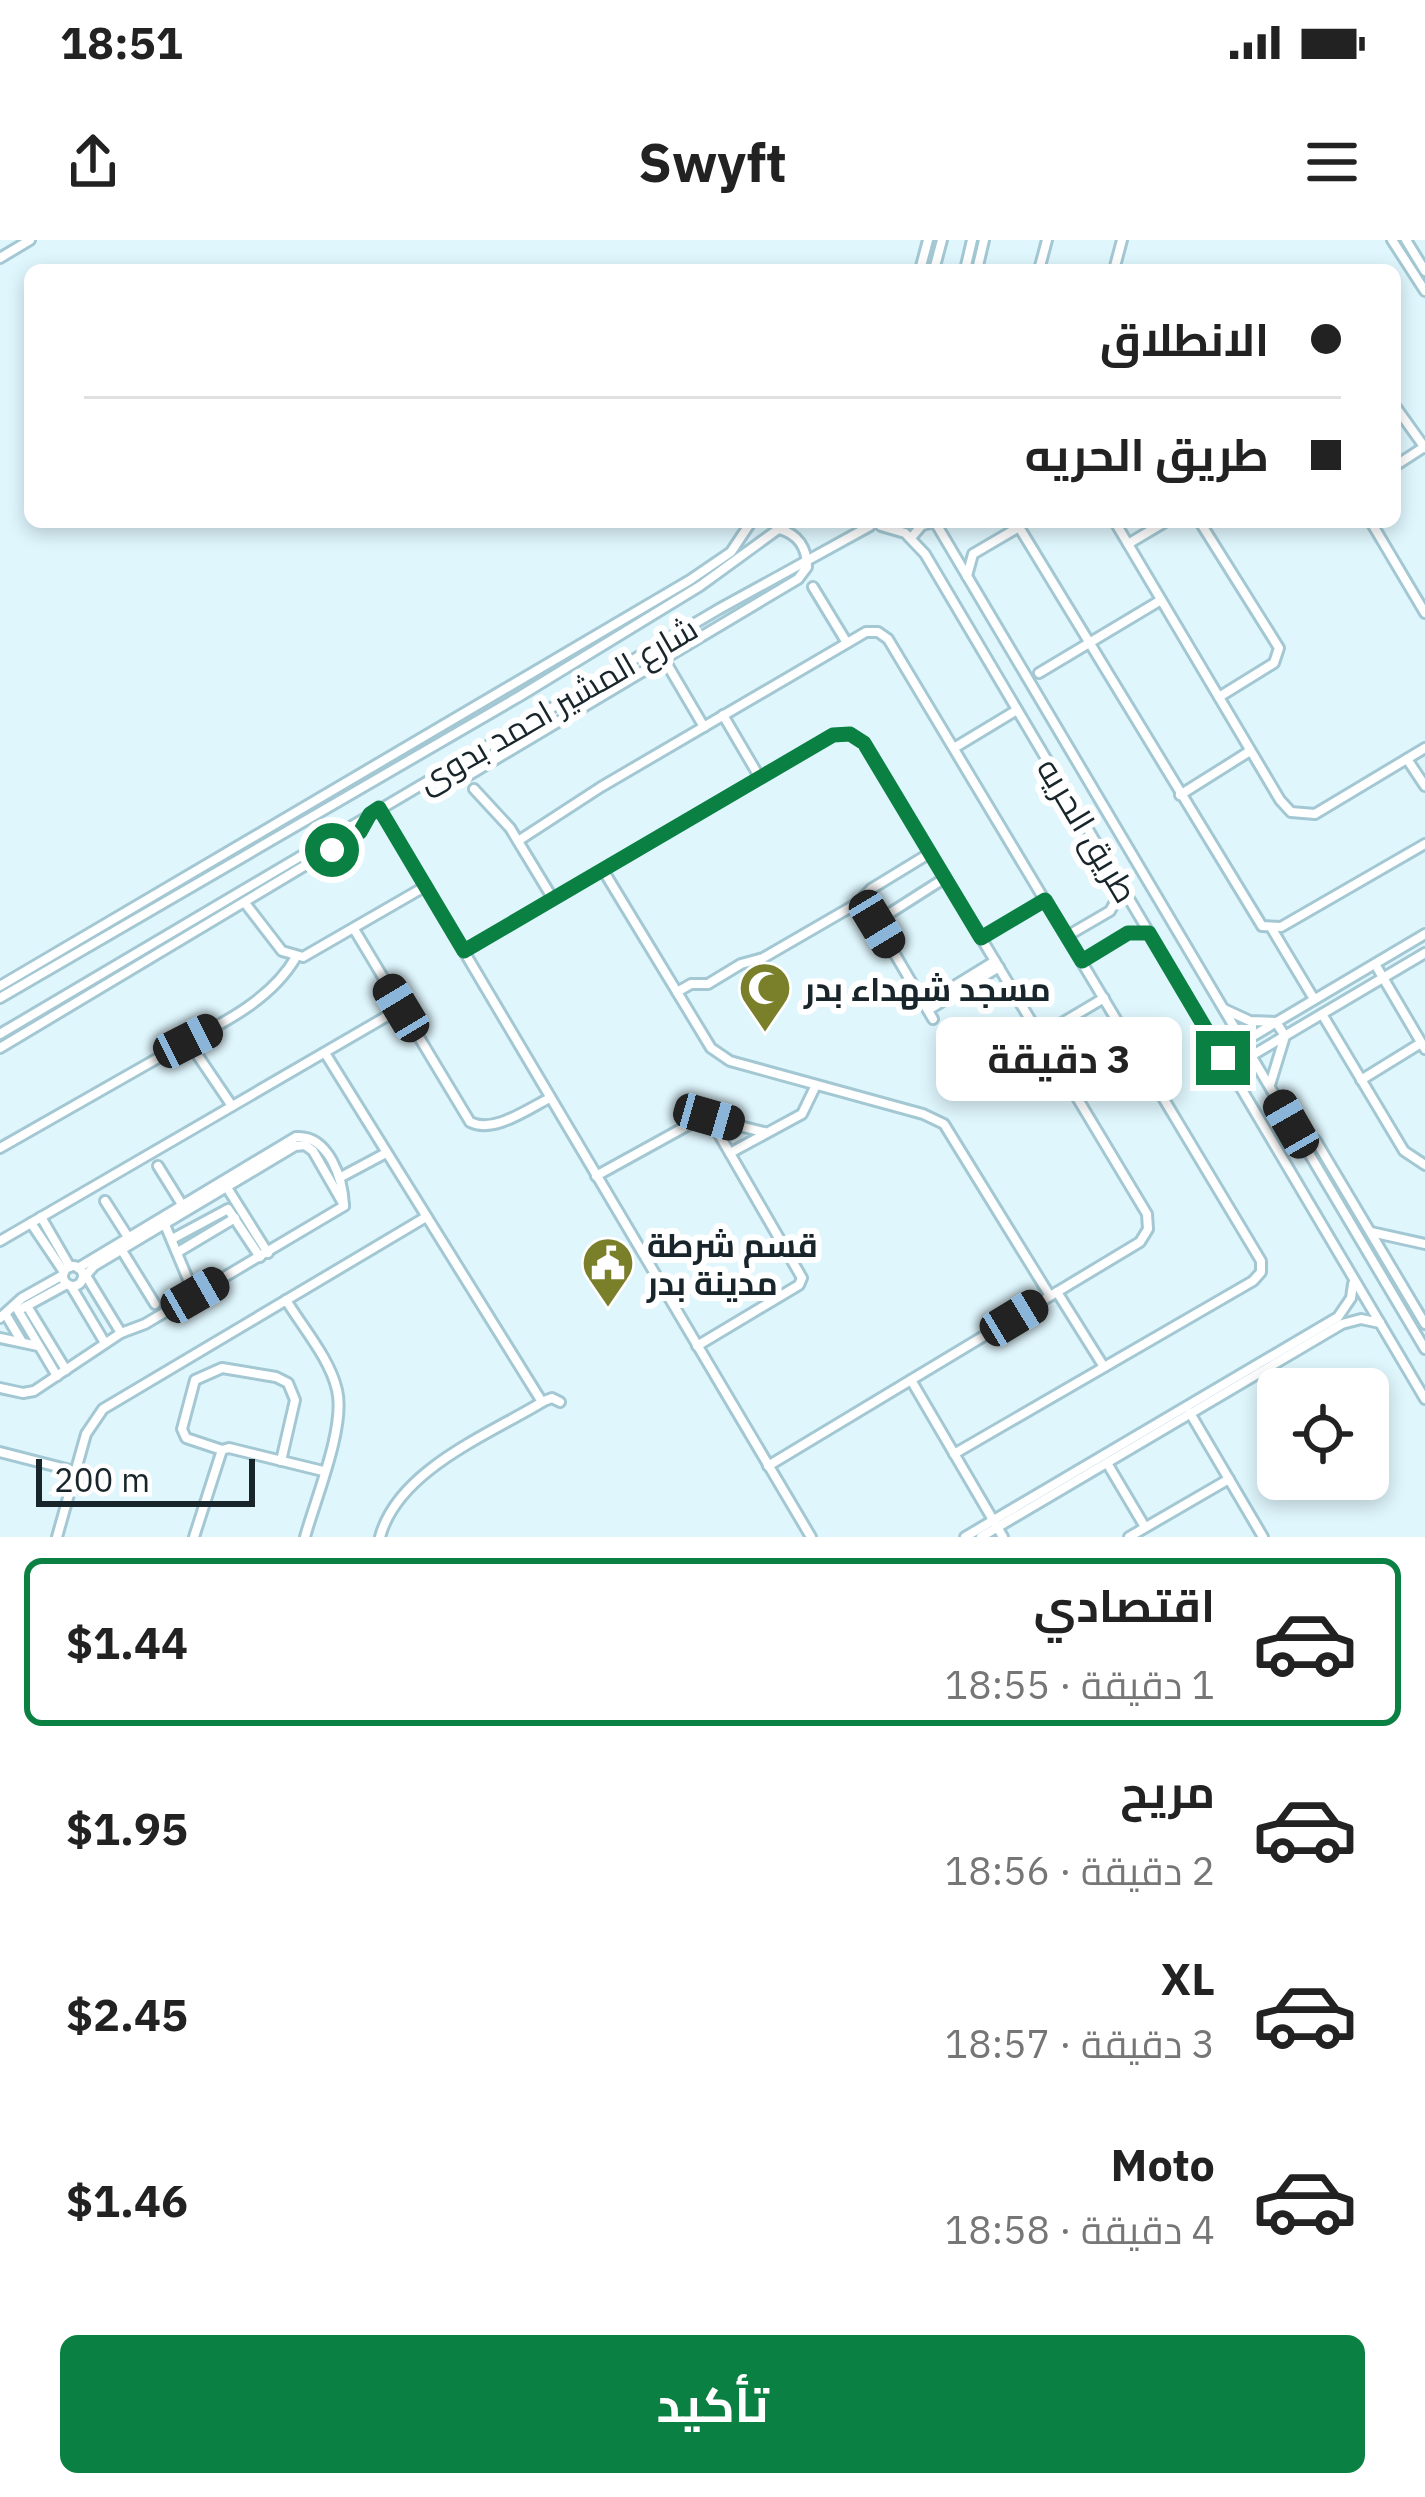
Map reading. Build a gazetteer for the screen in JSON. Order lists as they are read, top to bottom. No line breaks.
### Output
{"streets":{"street":["شارع المشير احمد بدوى","طريق الحريه"]},"places":{"mosque":["مسجد شهداء بدر"],"public building":["قسم شرطة مدينة بدر"]},"scale_bar":"200 m","page":{"status":"18:51","header":"Swyft","banner":["الانطلاق","طريق الحريه"],"bubble":"3 دقيقة","scale":"200 m","list":[{"name":"اقتصادي","note":"1 دقيقة · 18:55","value":"$1.44"},{"name":"مريح","note":"2 دقيقة · 18:56","value":"$1.95"},{"name":"XL","note":"3 دقيقة · 18:57","value":"$2.45"},{"name":"Moto","note":"4 دقيقة · 18:58","value":"$1.46"}],"buttons":"تأكيد"}}
